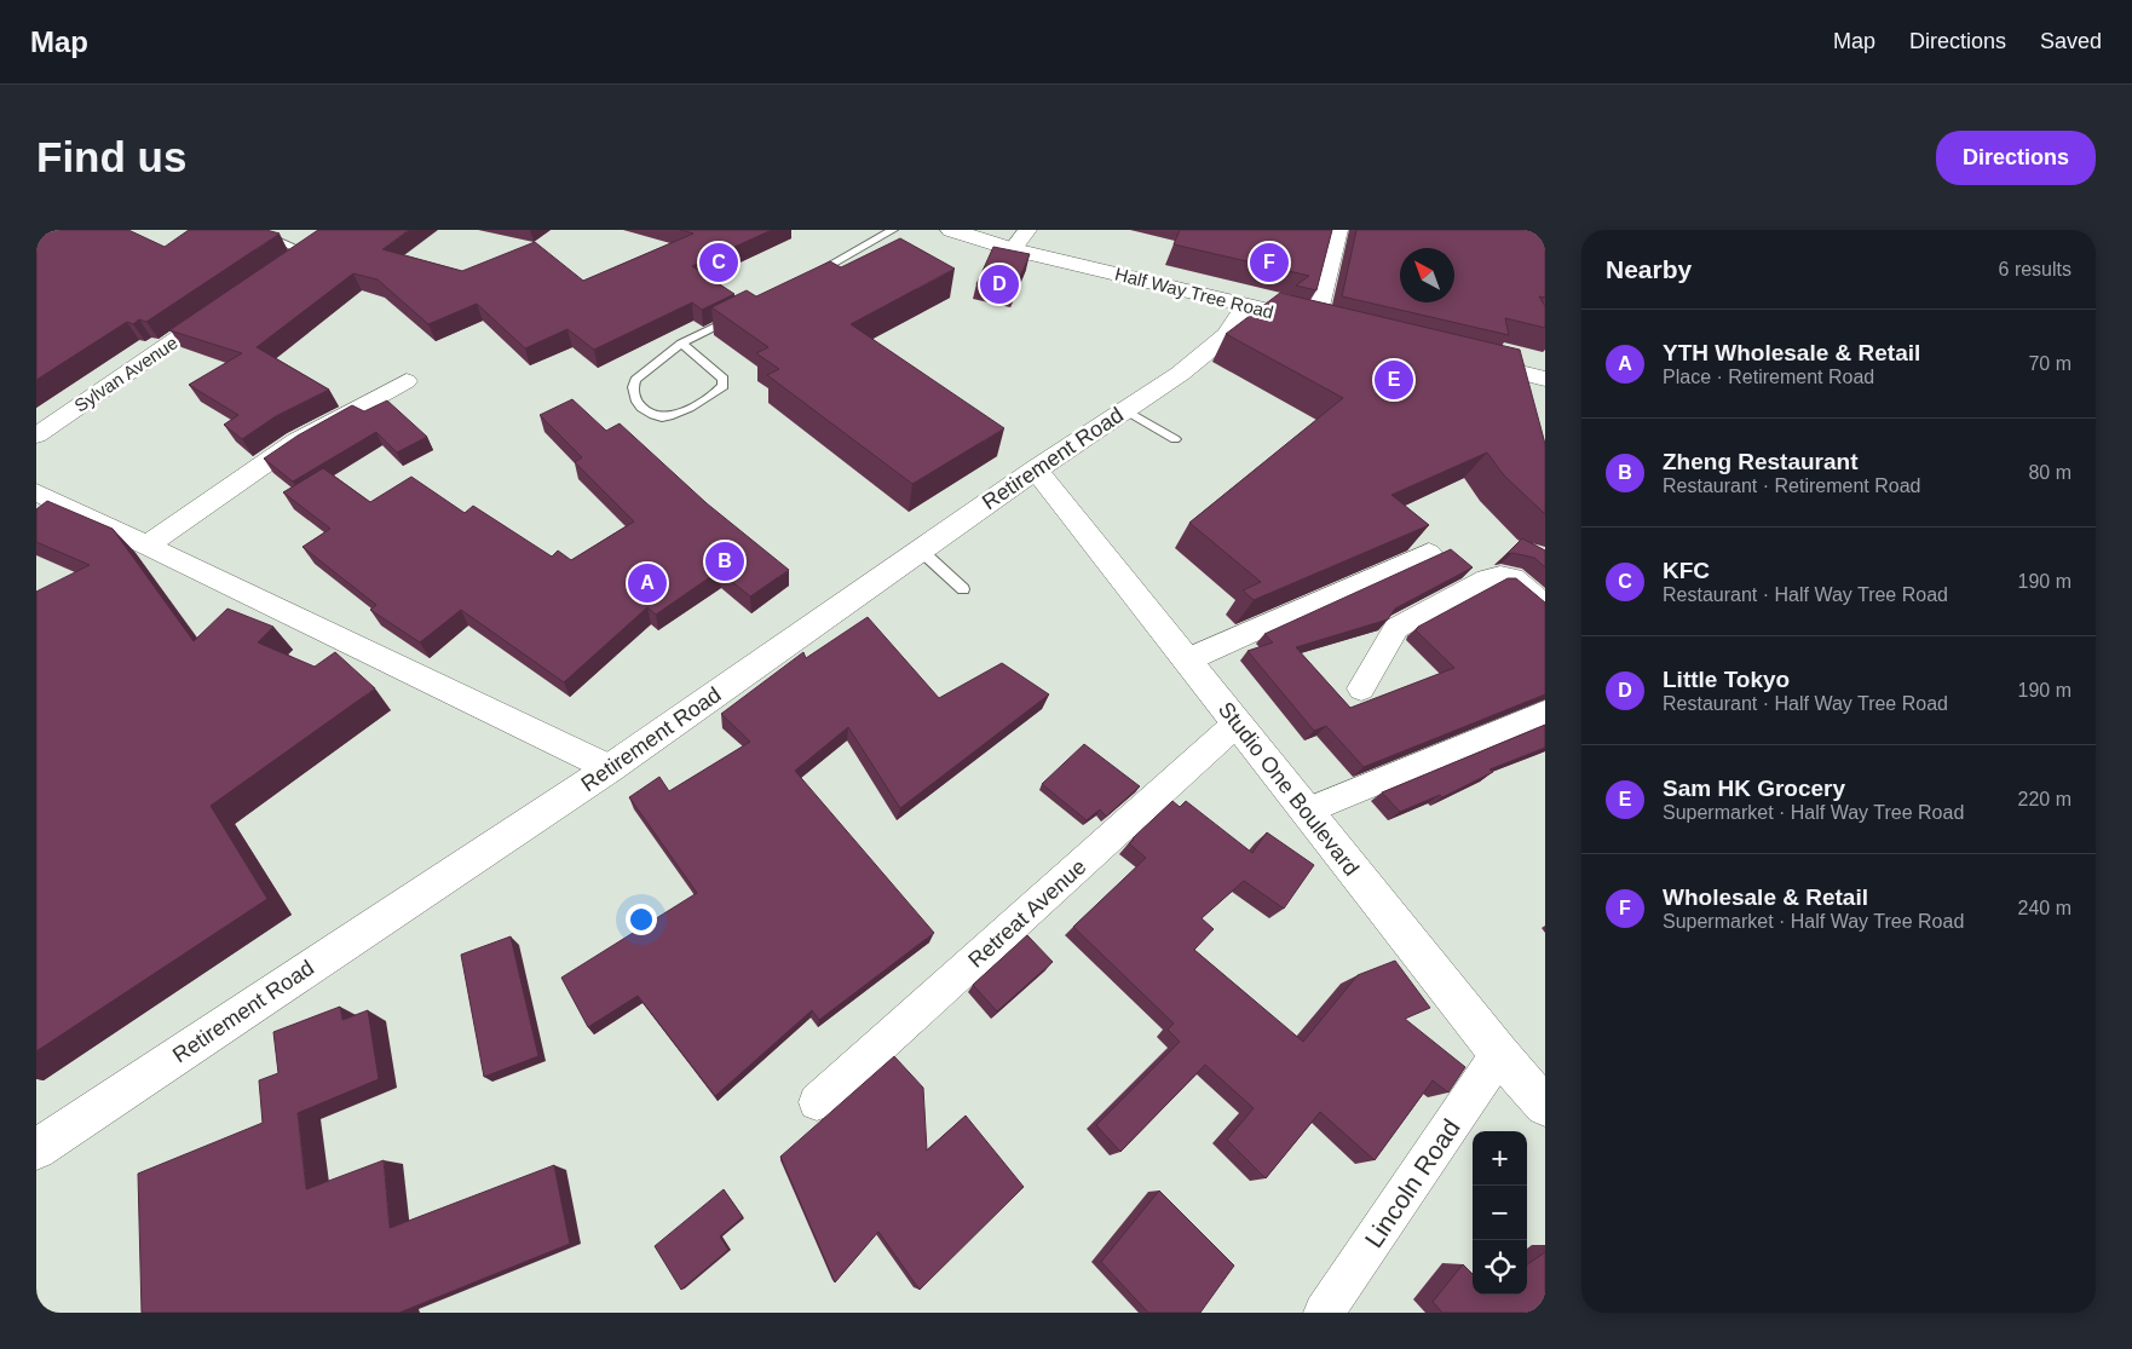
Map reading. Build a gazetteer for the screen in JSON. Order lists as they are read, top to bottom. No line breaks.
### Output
{"streets":{"main road":["Half Way Tree Road","Retirement Road","Studio One Boulevard"],"street":["Sylvan Avenue","Retreat Avenue","Lincoln Road"]},"crossings":[["Half Way Tree Road","Retirement Road"],["Retirement Road","Studio One Boulevard"],["Studio One Boulevard","Retreat Avenue"],["Studio One Boulevard","Lincoln Road"]],"north":"top left","page":{"header":"Map","nav":["Map","Directions","Saved"],"buttons":"Directions","title":"Find us","heading":["Nearby","6 results"],"pins":["C","F","D","E","B","A"],"list":[{"mark":"A","name":"YTH Wholesale & Retail","note":"Place · Retirement Road","value":"70 m"},{"mark":"B","name":"Zheng Restaurant","note":"Restaurant · Retirement Road","value":"80 m"},{"mark":"C","name":"KFC","note":"Restaurant · Half Way Tree Road","value":"190 m"},{"mark":"D","name":"Little Tokyo","note":"Restaurant · Half Way Tree Road","value":"190 m"},{"mark":"E","name":"Sam HK Grocery","note":"Supermarket · Half Way Tree Road","value":"220 m"},{"mark":"F","name":"Wholesale & Retail","note":"Supermarket · Half Way Tree Road","value":"240 m"}],"map_buttons":["+","−"]}}
